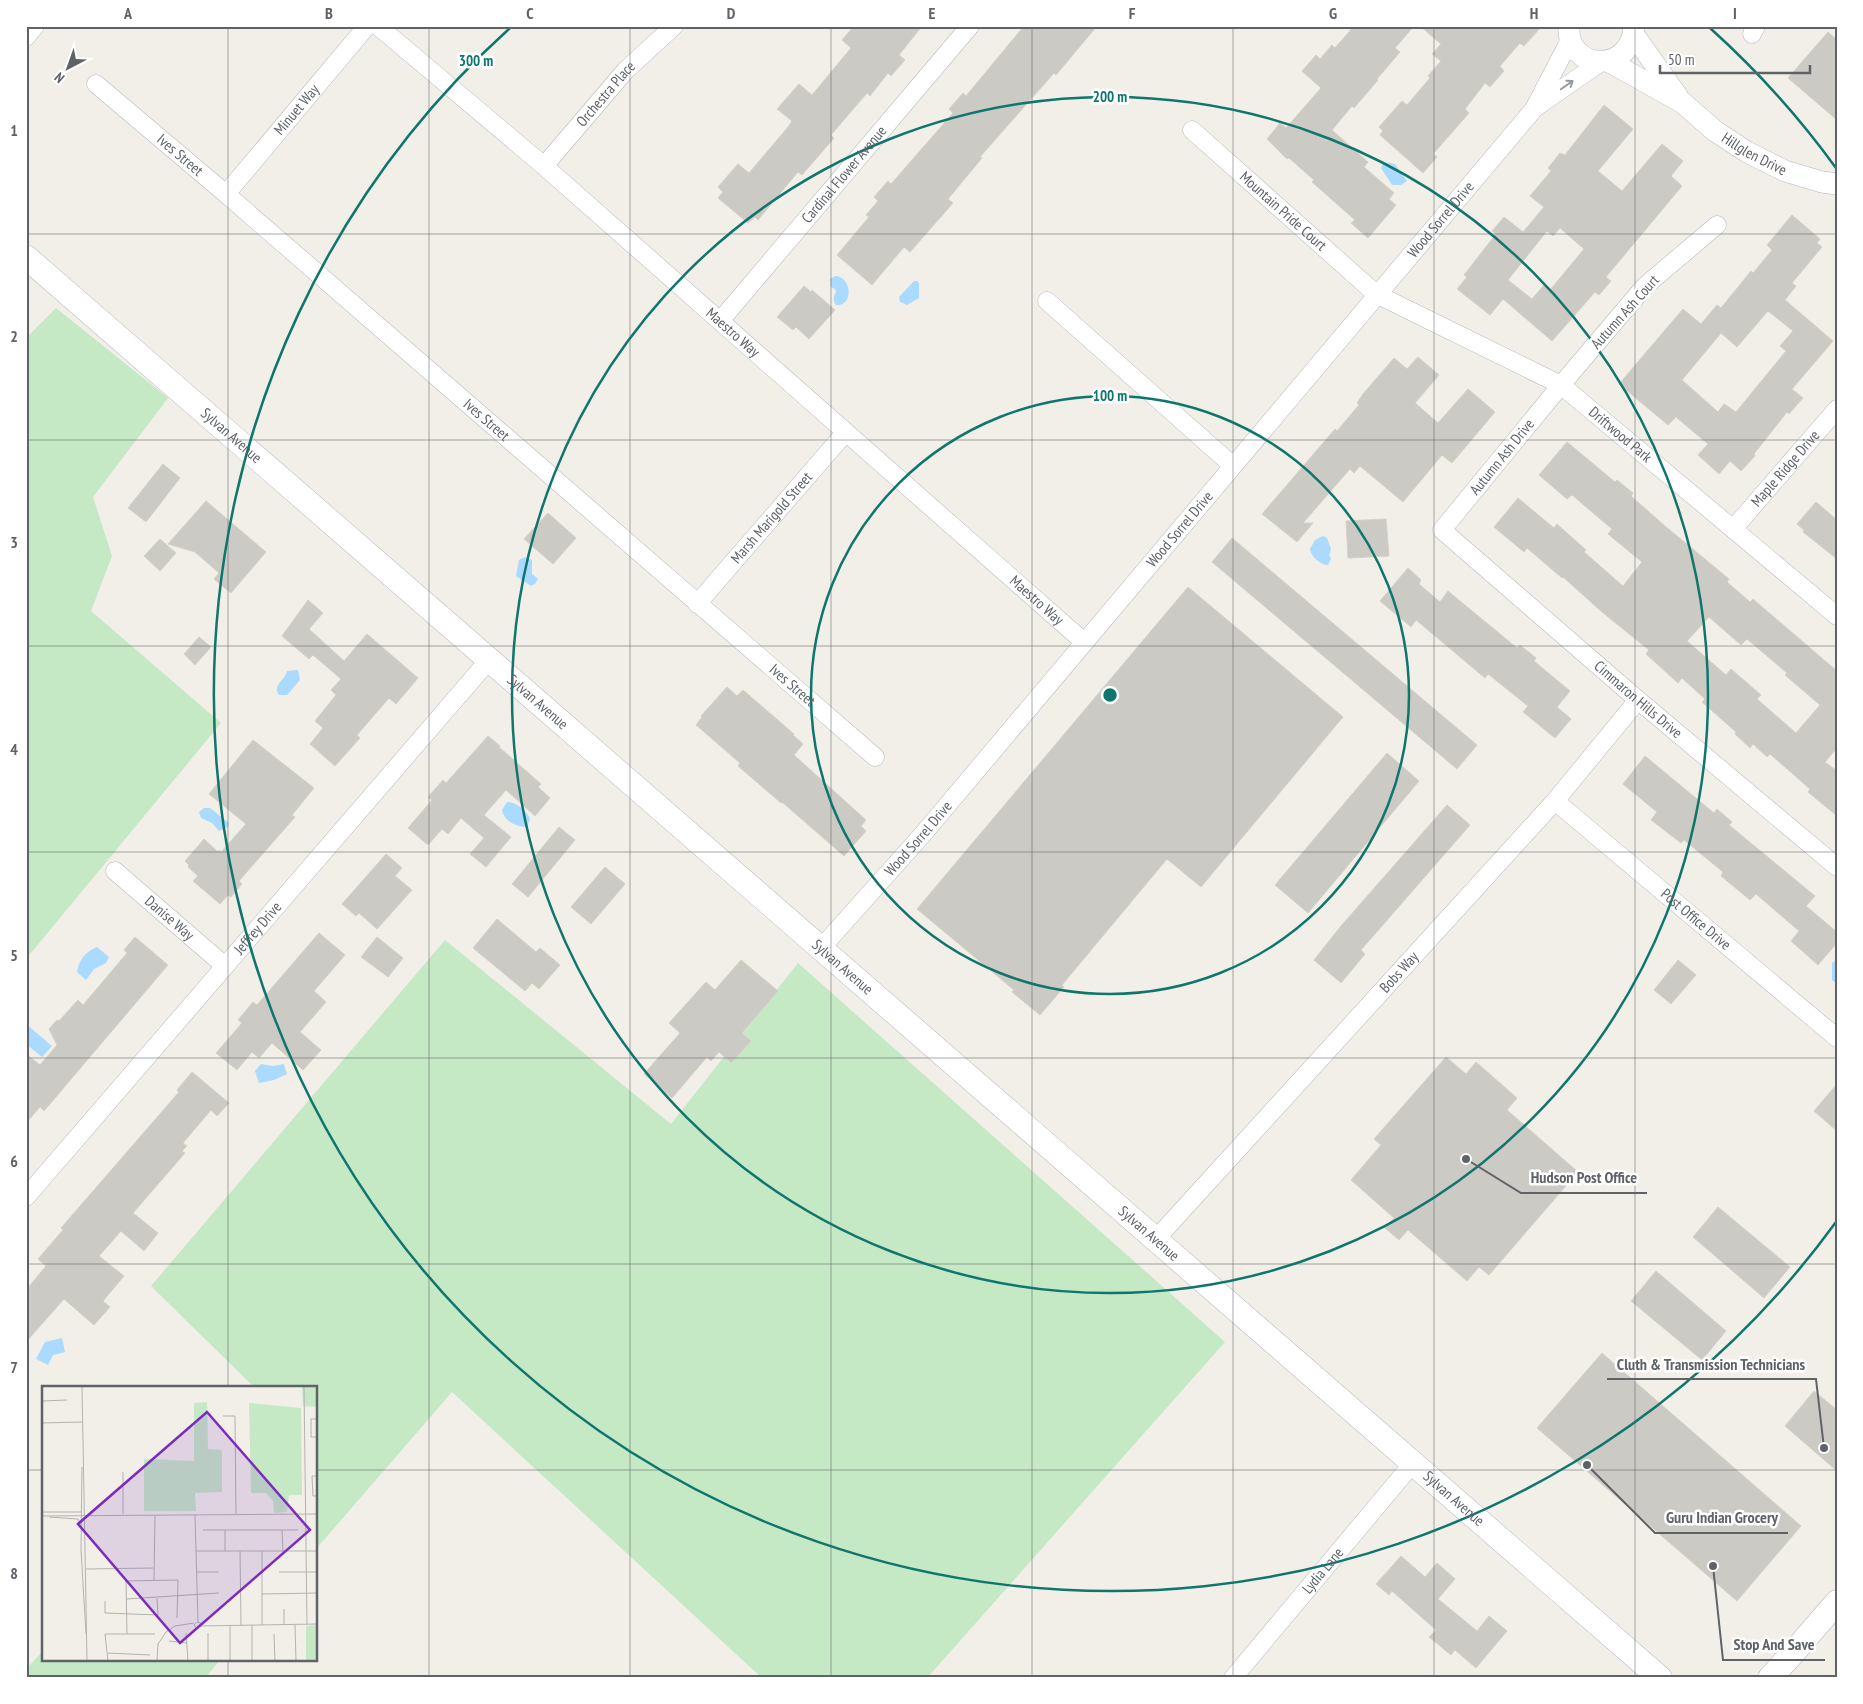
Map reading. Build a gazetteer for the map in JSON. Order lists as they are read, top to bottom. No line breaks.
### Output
{"streets":{"main road":["Sylvan Avenue"],"street":["Orchestra Place","Minuet Way","Hillglen Drive","Ives Street","Cardinal Flower Avenue","Mountain Pride Court","Wood Sorrel Drive","Autumn Ash Court","Maestro Way","Driftwood Park","Autumn Ash Drive","Maple Ridge Drive","Marsh Marigold Street","Cimmaron Hills Drive","Danise Way","Post Office Drive","Jeffrey Drive","Bobs Way","Lydia Lane"]},"crossings":[["Orchestra Place","Maestro Way"],["Minuet Way","Ives Street"],["Hillglen Drive","Wood Sorrel Drive"],["Ives Street","Marsh Marigold Street"],["Cardinal Flower Avenue","Maestro Way"],["Mountain Pride Court","Wood Sorrel Drive"],["Mountain Pride Court","Driftwood Park"],["Wood Sorrel Drive","Maestro Way"],["Wood Sorrel Drive","Driftwood Park"],["Wood Sorrel Drive","Sylvan Avenue"],["Autumn Ash Court","Driftwood Park"],["Autumn Ash Court","Autumn Ash Drive"],["Maestro Way","Marsh Marigold Street"],["Driftwood Park","Autumn Ash Drive"],["Driftwood Park","Maple Ridge Drive"],["Sylvan Avenue","Jeffrey Drive"],["Sylvan Avenue","Bobs Way"],["Sylvan Avenue","Lydia Lane"],["Autumn Ash Drive","Cimmaron Hills Drive"],["Cimmaron Hills Drive","Bobs Way"],["Danise Way","Jeffrey Drive"],["Post Office Drive","Bobs Way"]],"places":["Hudson Post Office","Cluth & Transmission Technicians","Guru Indian Grocery","Stop And Save"],"scale_bar":"50 m","north":"bottom left","grid":{"columns":["A","B","C","D","E","F","G","H","I"],"rows":["1","2","3","4","5","6","7","8"]},"rings":["300 m","200 m","100 m"]}
